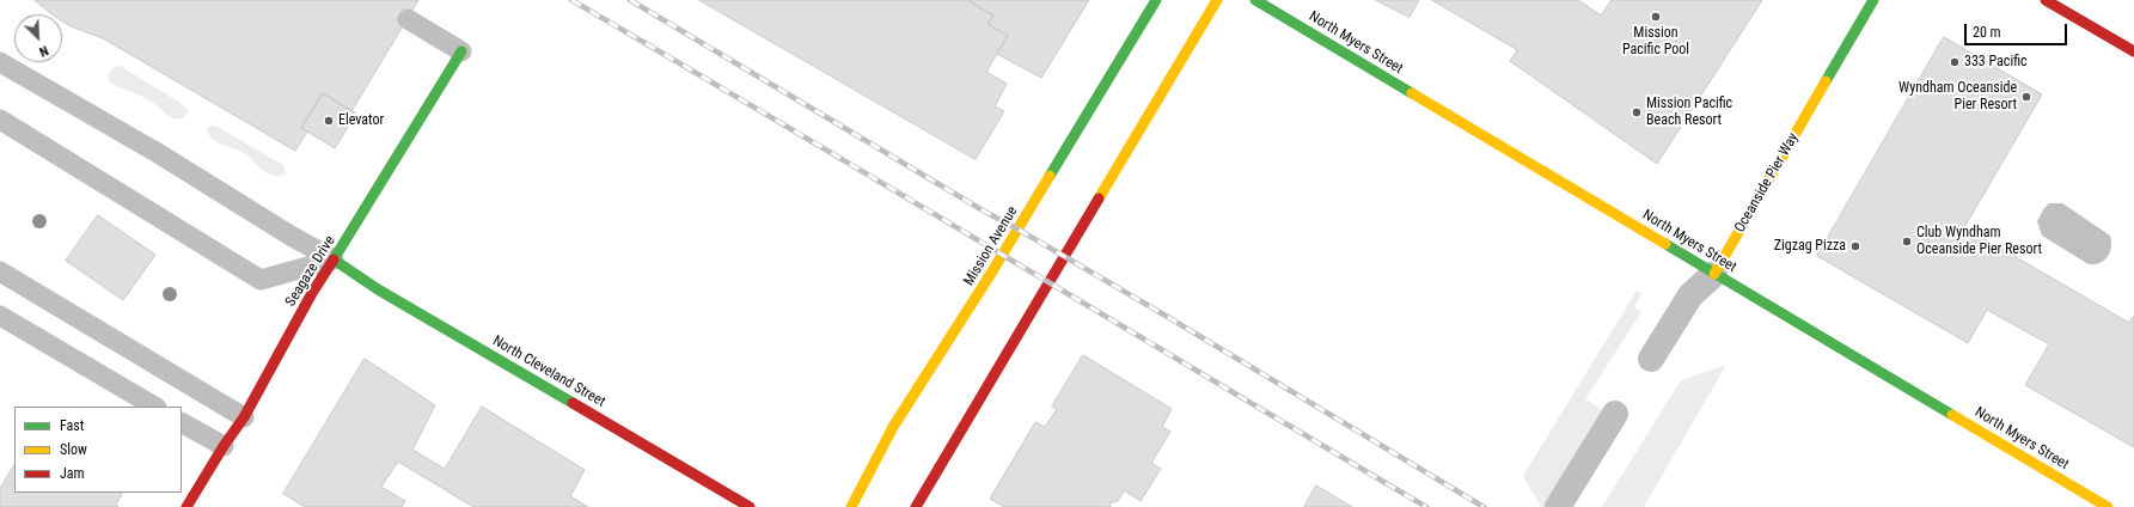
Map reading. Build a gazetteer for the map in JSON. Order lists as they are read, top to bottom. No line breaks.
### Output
{"streets":{"main road":["North Myers Street","Oceanside Pier Way","Mission Avenue","Seagaze Drive","North Cleveland Street"]},"crossings":[["North Myers Street","Oceanside Pier Way"],["Seagaze Drive","North Cleveland Street"]],"places":["Mission Pacific Pool","333 Pacific","Wyndham Oceanside Pier Resort","Mission Pacific Beach Resort","Elevator","Club Wyndham Oceanside Pier Resort","Zigzag Pizza"],"legend":["Fast","Slow","Jam"],"scale_bar":"20 m","north":"bottom right"}
